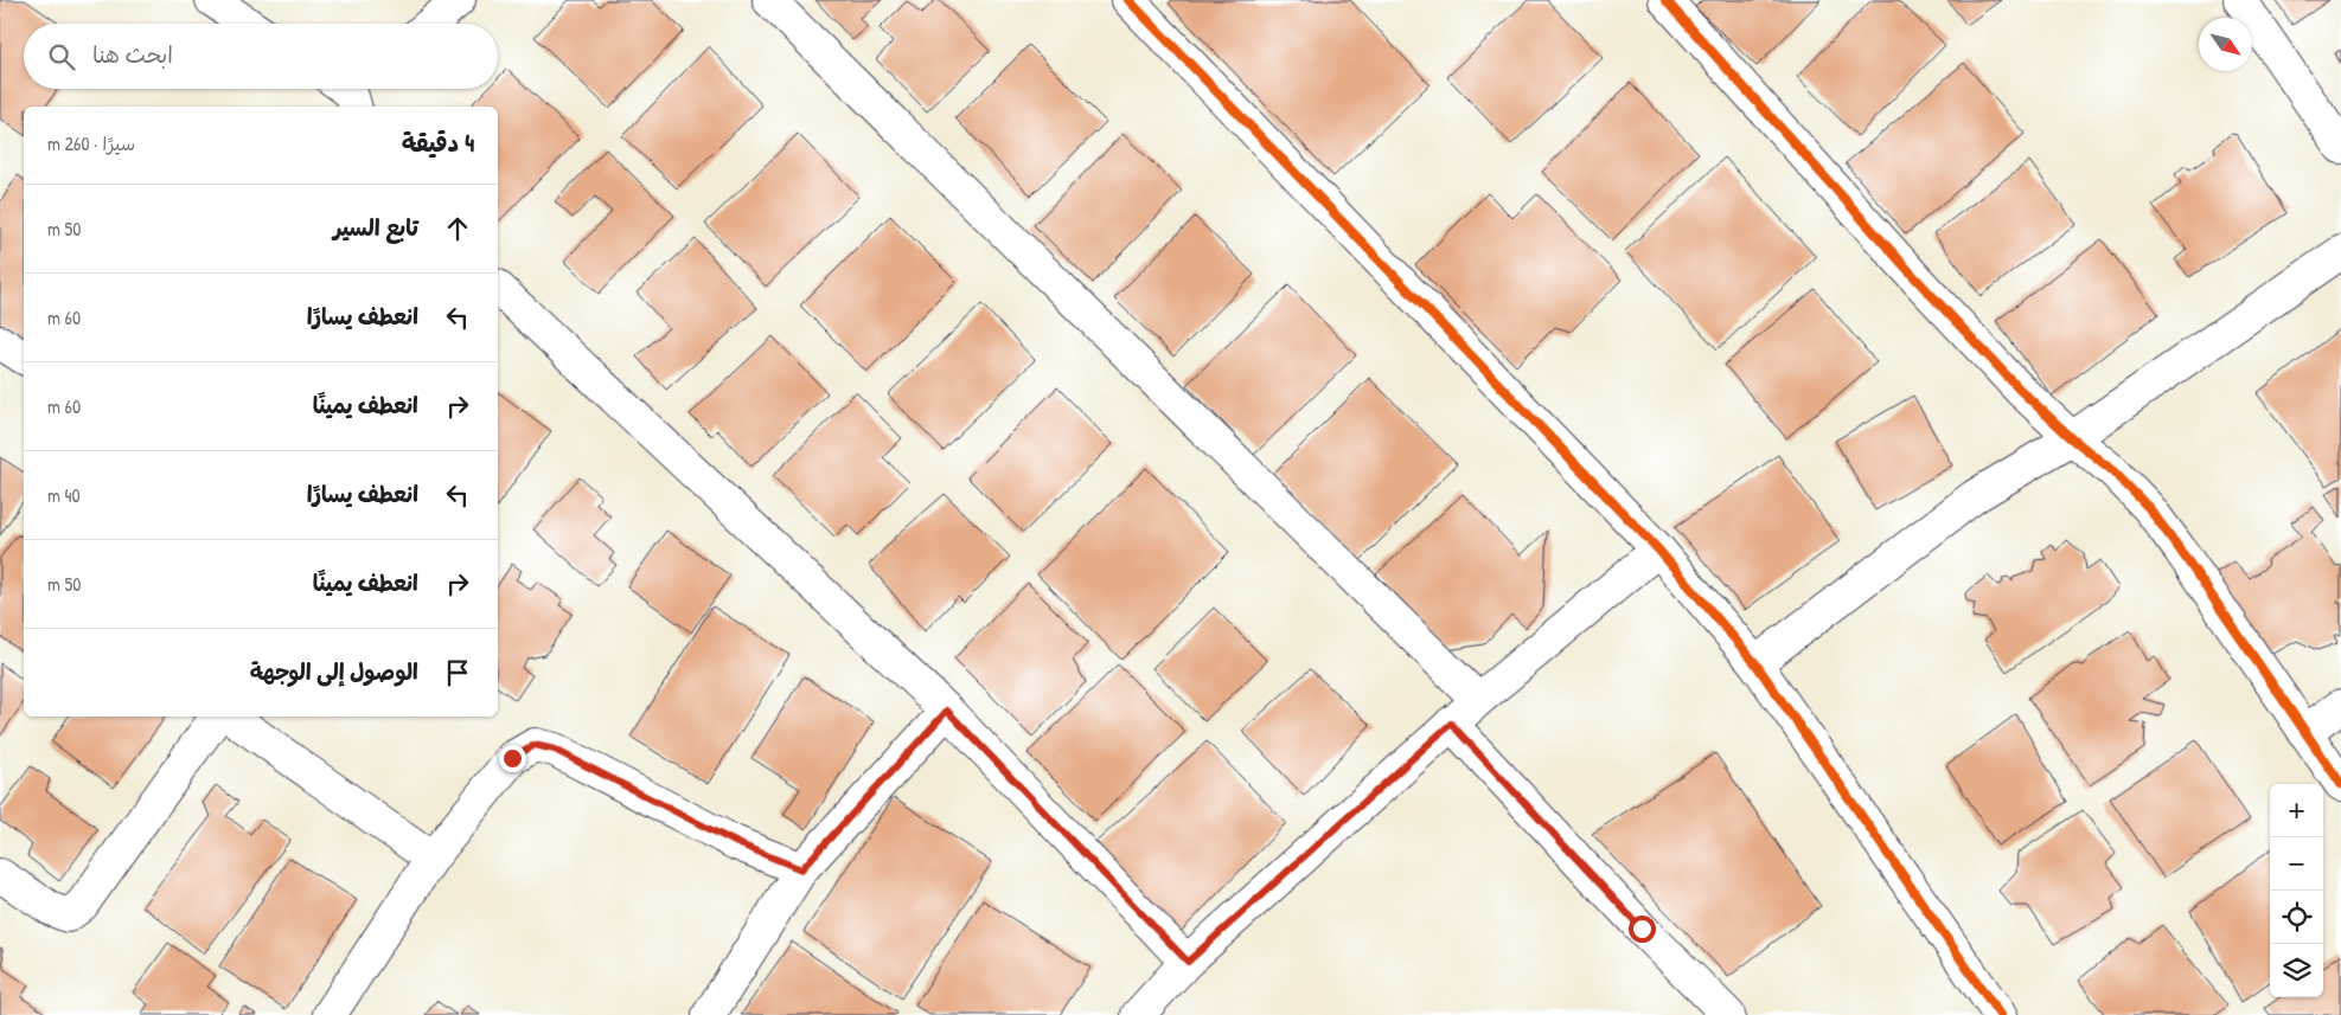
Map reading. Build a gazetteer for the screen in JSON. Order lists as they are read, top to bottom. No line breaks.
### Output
{"north":"bottom right","page":{"search":"ابحث هنا","heading":["4 دقيقة","سيرًا · 260 m"],"list":[["تابع السير","50 m"],["انعطف يسارًا","60 m"],["انعطف يمينًا","60 m"],["انعطف يسارًا","40 m"],["انعطف يمينًا","50 m"],"الوصول إلى الوجهة"],"map_buttons":["+","−"]}}
